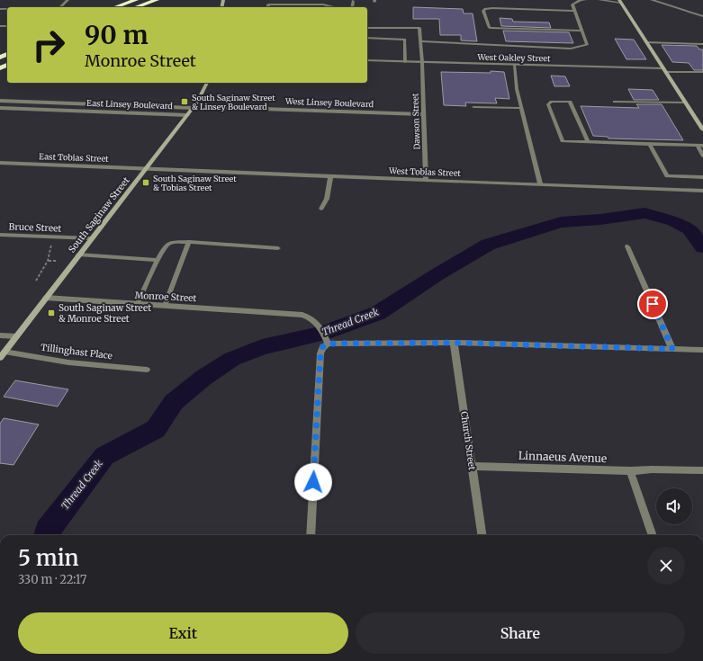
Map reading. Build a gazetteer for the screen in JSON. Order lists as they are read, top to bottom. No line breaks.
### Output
{"streets":{"main road":["South Saginaw Street"],"street":["West Oakley Street","West Linsey Boulevard","East Linsey Boulevard","Dawson Street","East Tobias Street","West Tobias Street","Bruce Street","Monroe Street","Tillinghast Place","Church Street","Linnaeus Avenue"]},"crossings":[["West Oakley Street","Dawson Street"],["West Linsey Boulevard","East Linsey Boulevard"],["West Linsey Boulevard","Dawson Street"],["West Linsey Boulevard","South Saginaw Street"],["East Linsey Boulevard","South Saginaw Street"],["Dawson Street","West Tobias Street"],["East Tobias Street","West Tobias Street"],["East Tobias Street","South Saginaw Street"],["West Tobias Street","South Saginaw Street"],["South Saginaw Street","Bruce Street"],["South Saginaw Street","Monroe Street"],["South Saginaw Street","Tillinghast Place"],["Church Street","Linnaeus Avenue"]],"water":["Thread Creek"],"places":{"transit":["South Saginaw Street & Linsey Boulevard","South Saginaw Street & Tobias Street","South Saginaw Street & Monroe Street"]},"page":{"turn":["90 m","Monroe Street"],"heading":["5 min","330 m · 22:17"],"buttons":["Exit","Share"]}}
